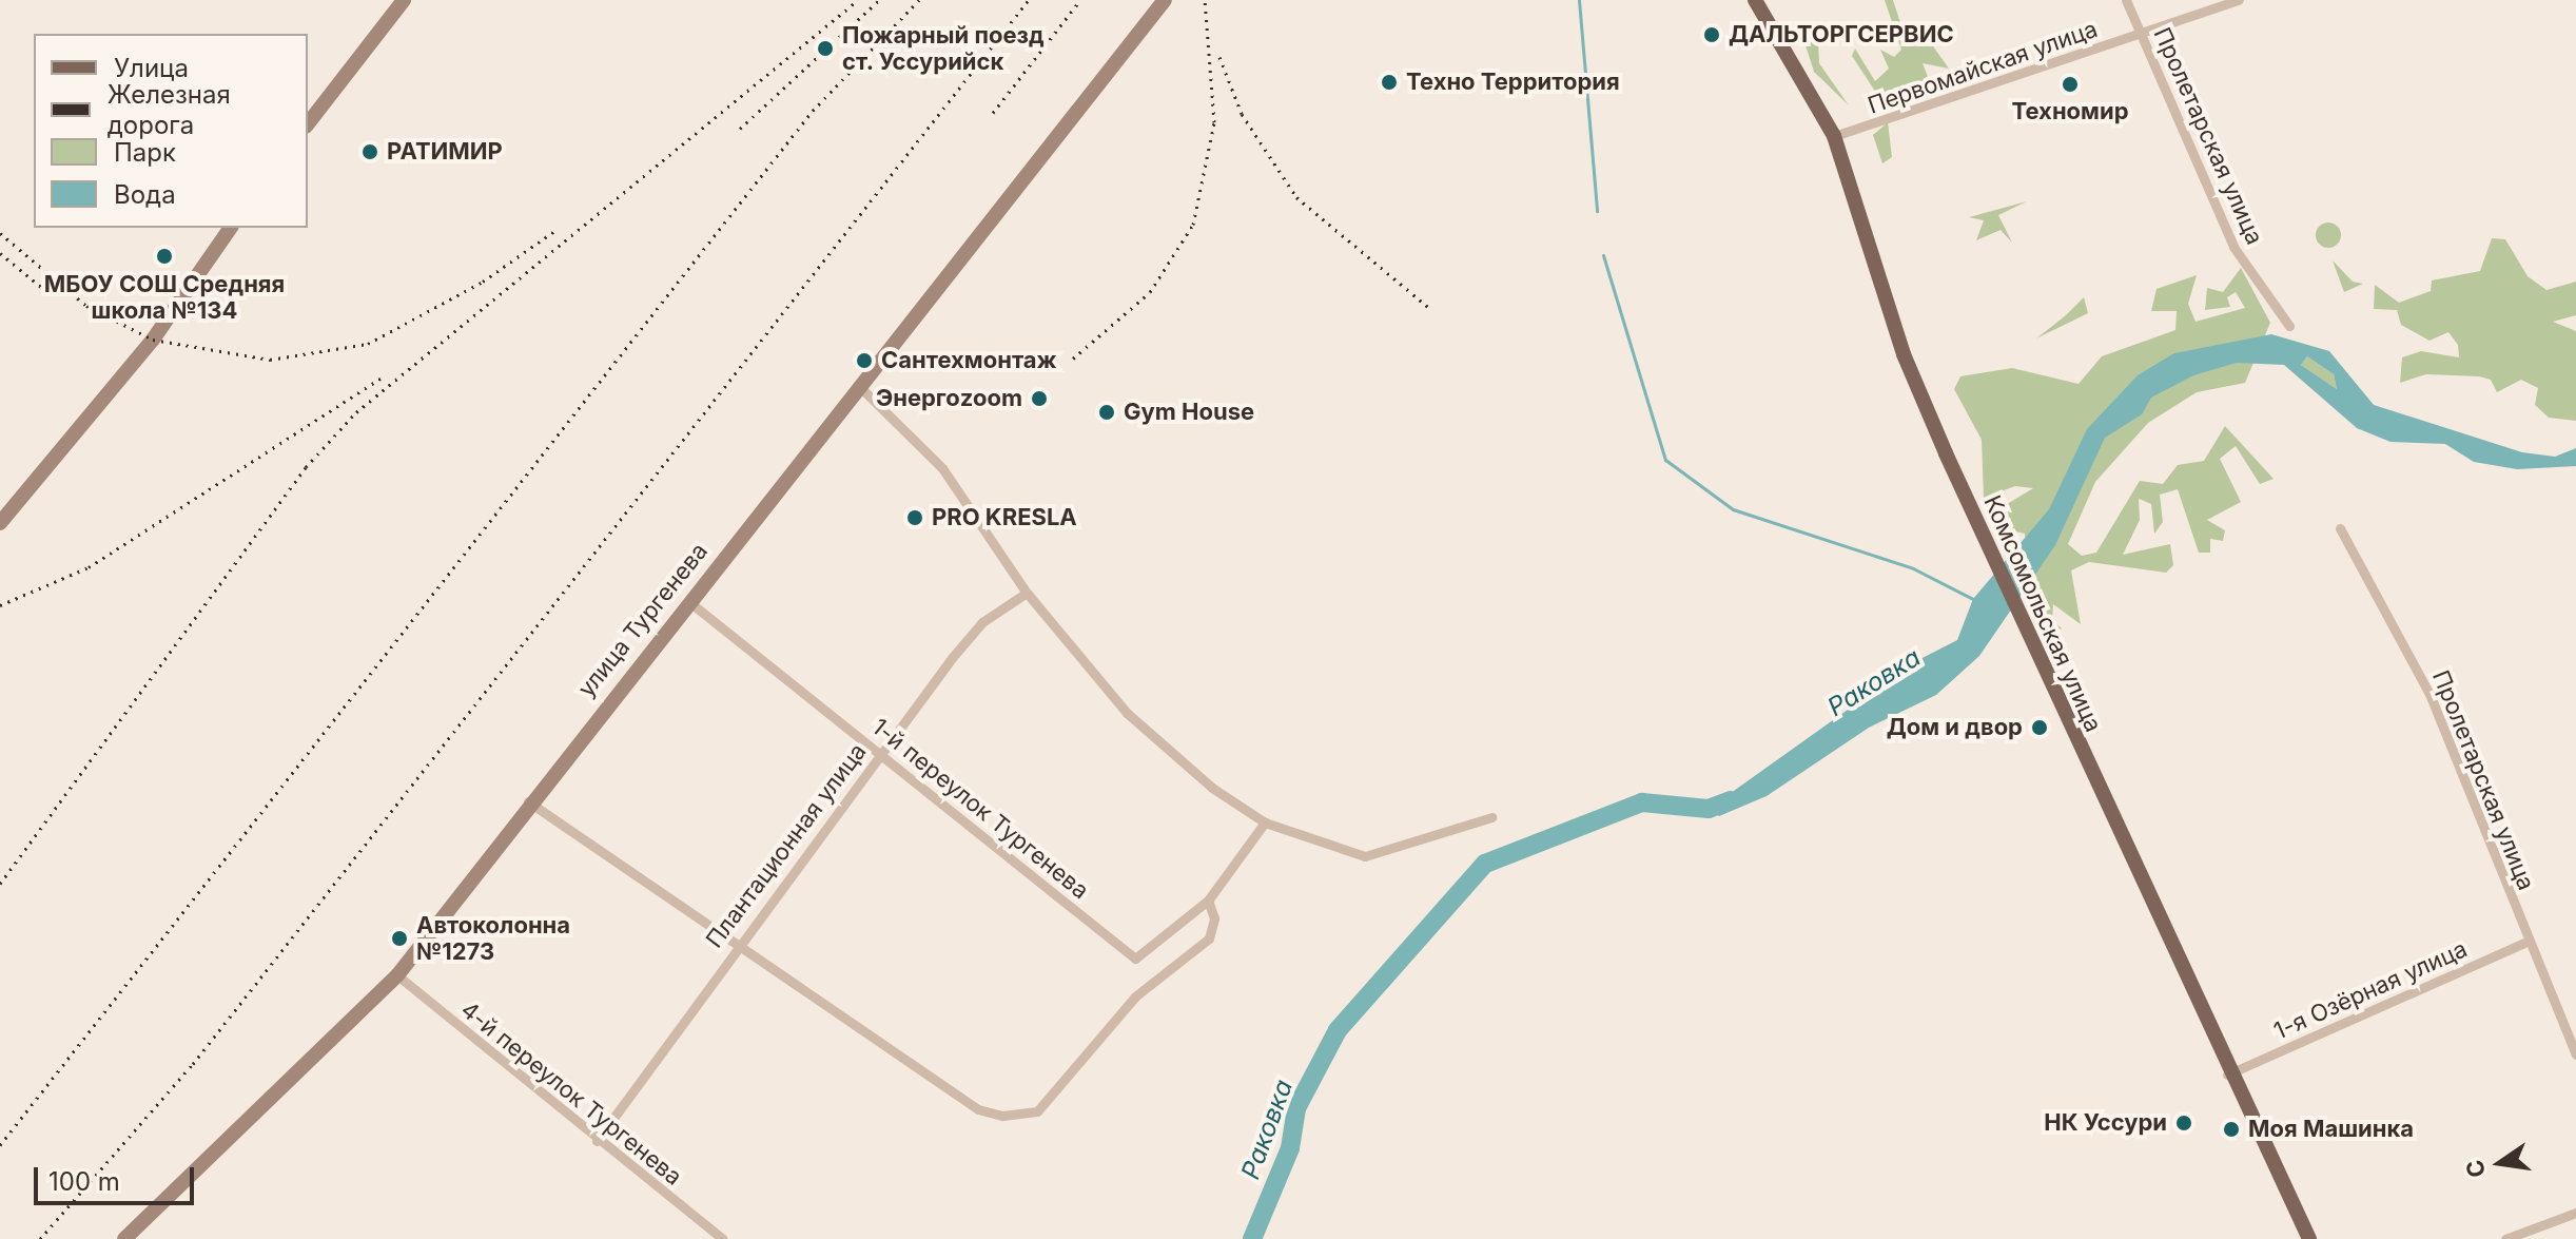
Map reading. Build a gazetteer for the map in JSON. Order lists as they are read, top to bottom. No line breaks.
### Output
{"streets":{"main road":["Комсомольская улица"],"street":["Первомайская улица","Пролетарская улица","улица Тургенева","1-й переулок Тургенева","Плантационная улица","1-я Озёрная улица","4-й переулок Тургенева"]},"crossings":[["Первомайская улица","Пролетарская улица"],["Первомайская улица","Комсомольская улица"],["Пролетарская улица","1-я Озёрная улица"],["Комсомольская улица","1-я Озёрная улица"],["улица Тургенева","1-й переулок Тургенева"],["улица Тургенева","4-й переулок Тургенева"],["1-й переулок Тургенева","Плантационная улица"],["Плантационная улица","4-й переулок Тургенева"]],"water":["Раковка"],"places":["ДАЛЬТОРГСЕРВИС","Пожарный поезд ст. Уссурийск","Техно Территория","Техномир","РАТИМИР","МБОУ СОШ Средняя школа №134","Сантехмонтаж","Энергоzoom","Gym House","PRO KRESLA","Дом и двор","Автоколонна №1273","НК Уссури","Моя Машинка"],"legend":["Улица","Железная дорога","Парк","Вода"],"scale_bar":"100 m","north":"left"}
